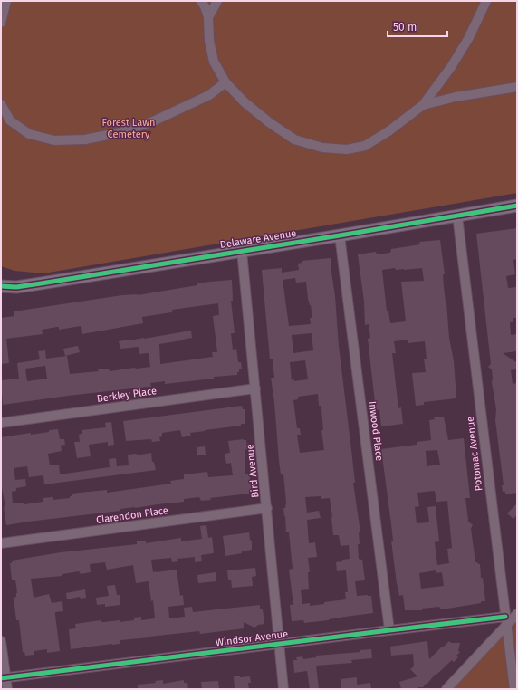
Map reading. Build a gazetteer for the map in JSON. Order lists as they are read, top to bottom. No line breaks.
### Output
{"streets":{"main road":["Delaware Avenue"],"street":["Berkley Place","Inwood Place","Potomac Avenue","Bird Avenue","Clarendon Place","Windsor Avenue"]},"crossings":[["Delaware Avenue","Inwood Place"],["Delaware Avenue","Potomac Avenue"],["Delaware Avenue","Bird Avenue"],["Berkley Place","Bird Avenue"],["Inwood Place","Windsor Avenue"],["Potomac Avenue","Windsor Avenue"],["Bird Avenue","Clarendon Place"],["Bird Avenue","Windsor Avenue"]],"parks":["Forest Lawn Cemetery"],"scale_bar":"50 m"}
